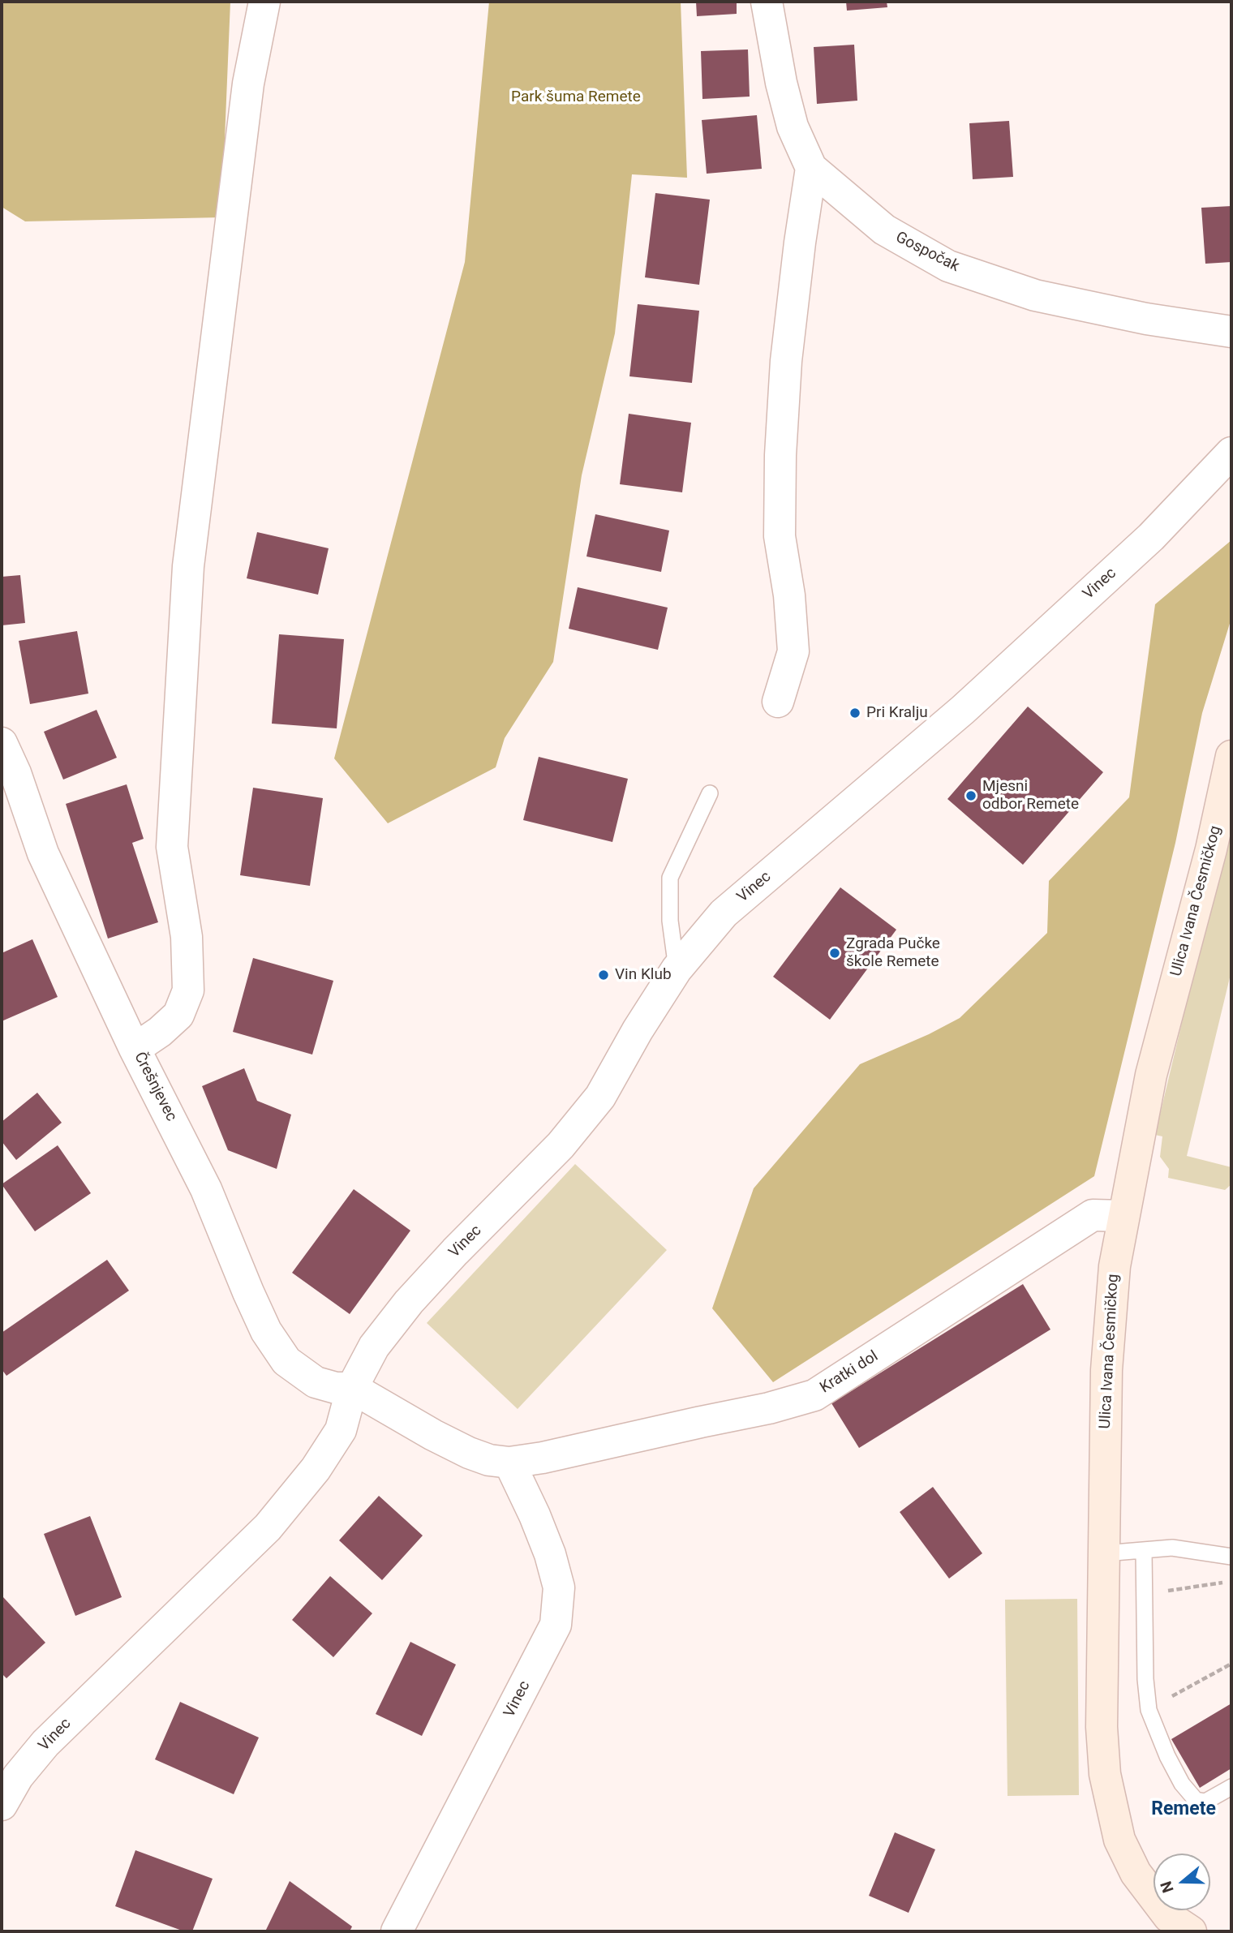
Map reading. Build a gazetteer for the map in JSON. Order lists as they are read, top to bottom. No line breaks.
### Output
{"streets":{"main road":["Ulica Ivana Česmičkog"],"street":["Gospočak","Vinec","Črešnjevec","Kratki dol"]},"crossings":[["Vinec","Črešnjevec"],["Vinec","Kratki dol"],["Ulica Ivana Česmičkog","Kratki dol"]],"districts":["Remete"],"parks":["Park šuma Remete"],"places":["Pri Kralju","Mjesni odbor Remete","Zgrada Pučke škole Remete","Vin Klub"],"north":"left"}
